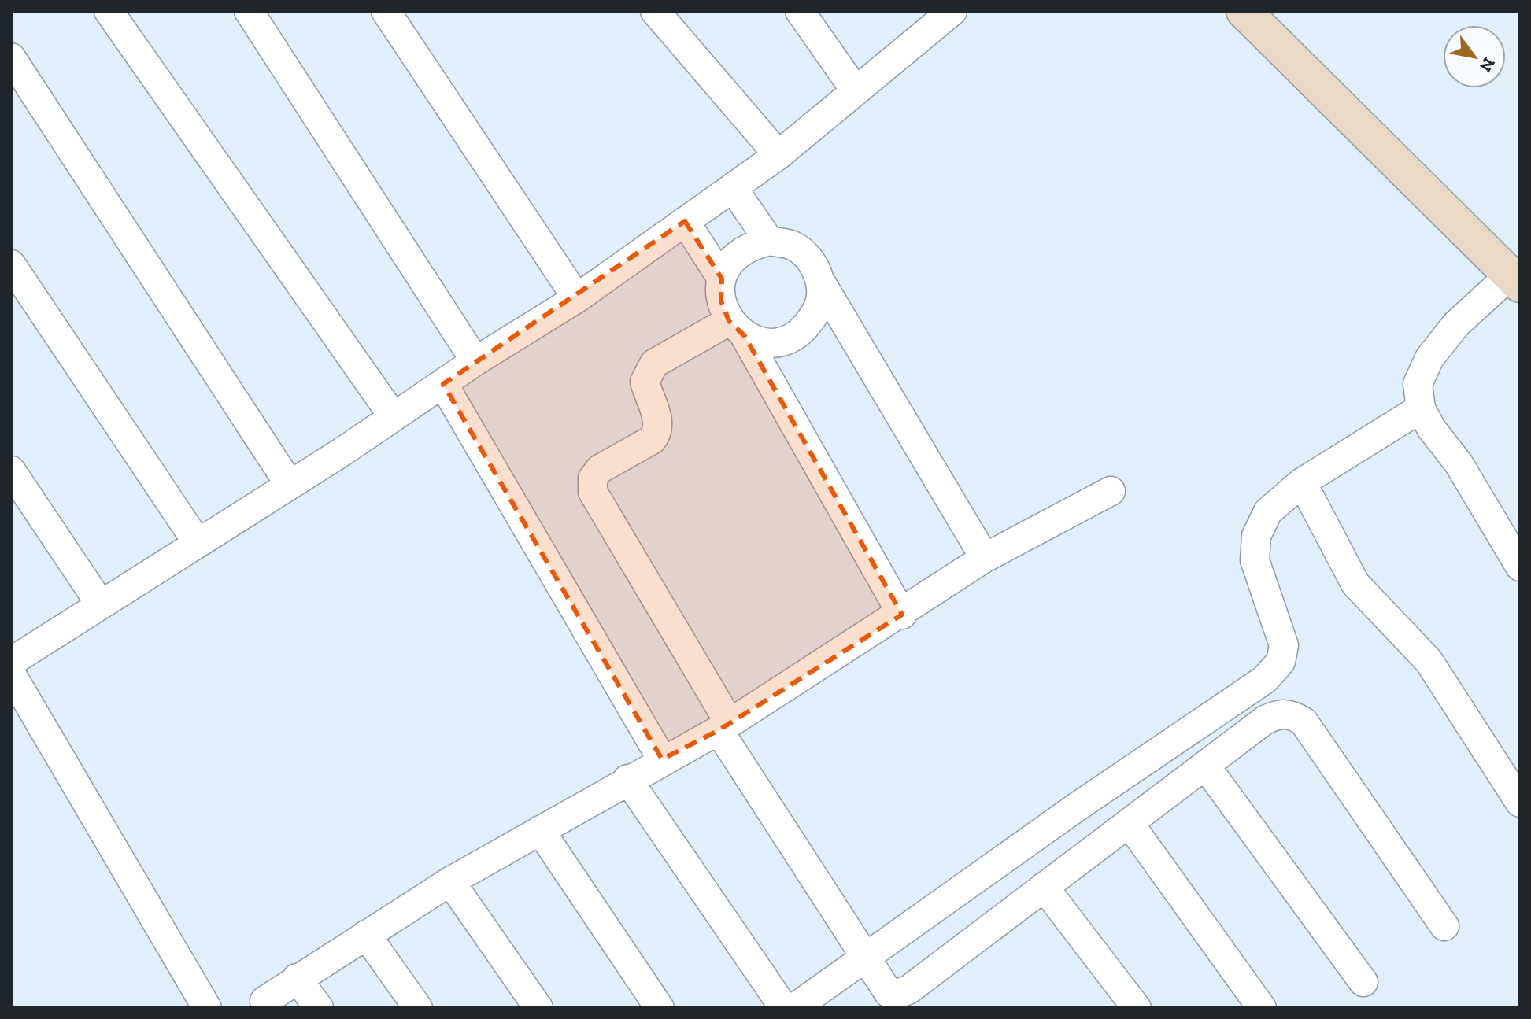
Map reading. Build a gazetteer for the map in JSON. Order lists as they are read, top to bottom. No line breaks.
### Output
{"north":"bottom right"}
